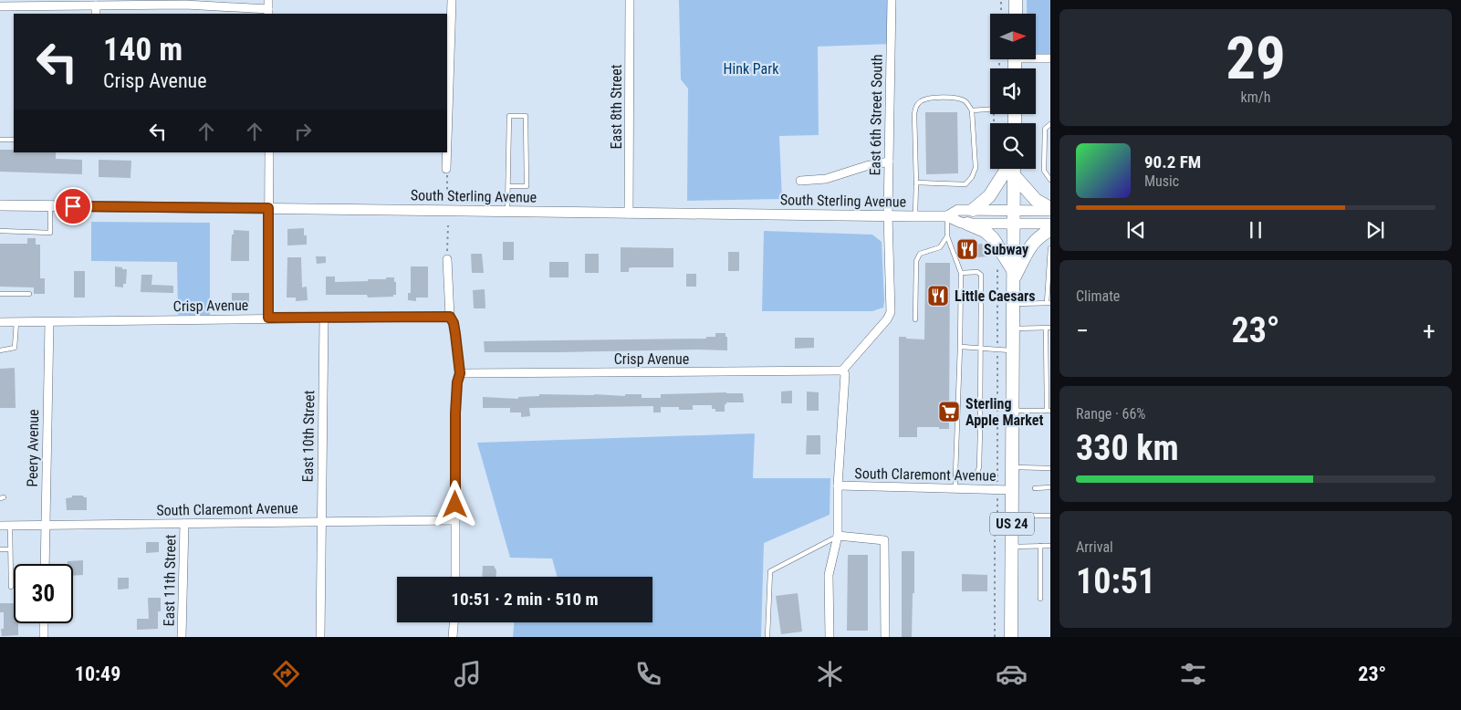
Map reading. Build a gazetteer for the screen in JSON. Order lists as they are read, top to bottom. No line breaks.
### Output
{"streets":{"main road":["South Sterling Avenue","US 24"],"street":["East 8th Street","East 6th Street South","Crisp Avenue","East 10th Street","Peery Avenue","South Claremont Avenue","East 11th Street"]},"crossings":[["East 8th Street","South Sterling Avenue"],["East 6th Street South","South Sterling Avenue"],["East 6th Street South","Crisp Avenue"],["South Sterling Avenue","US 24"],["Crisp Avenue","East 10th Street"],["Crisp Avenue","Peery Avenue"],["East 10th Street","South Claremont Avenue"],["Peery Avenue","South Claremont Avenue"],["South Claremont Avenue","US 24"],["South Claremont Avenue","East 11th Street"]],"parks":["Hink Park"],"places":{"restaurant":["Subway","Little Caesars"],"supermarket":["Sterling Apple Market"]},"north":"right","page":{"tile":[["29","km/h"],"Climate",["Range · 66%","330 km"],["Arrival","10:51"]],"turn":["140 m","Crisp Avenue"],"song":["90.2 FM","Music"],"heat":["−","23°","+"],"limit":"30","trip":"10:51 · 2 min · 510 m","tabs":["10:49","23°"]}}
